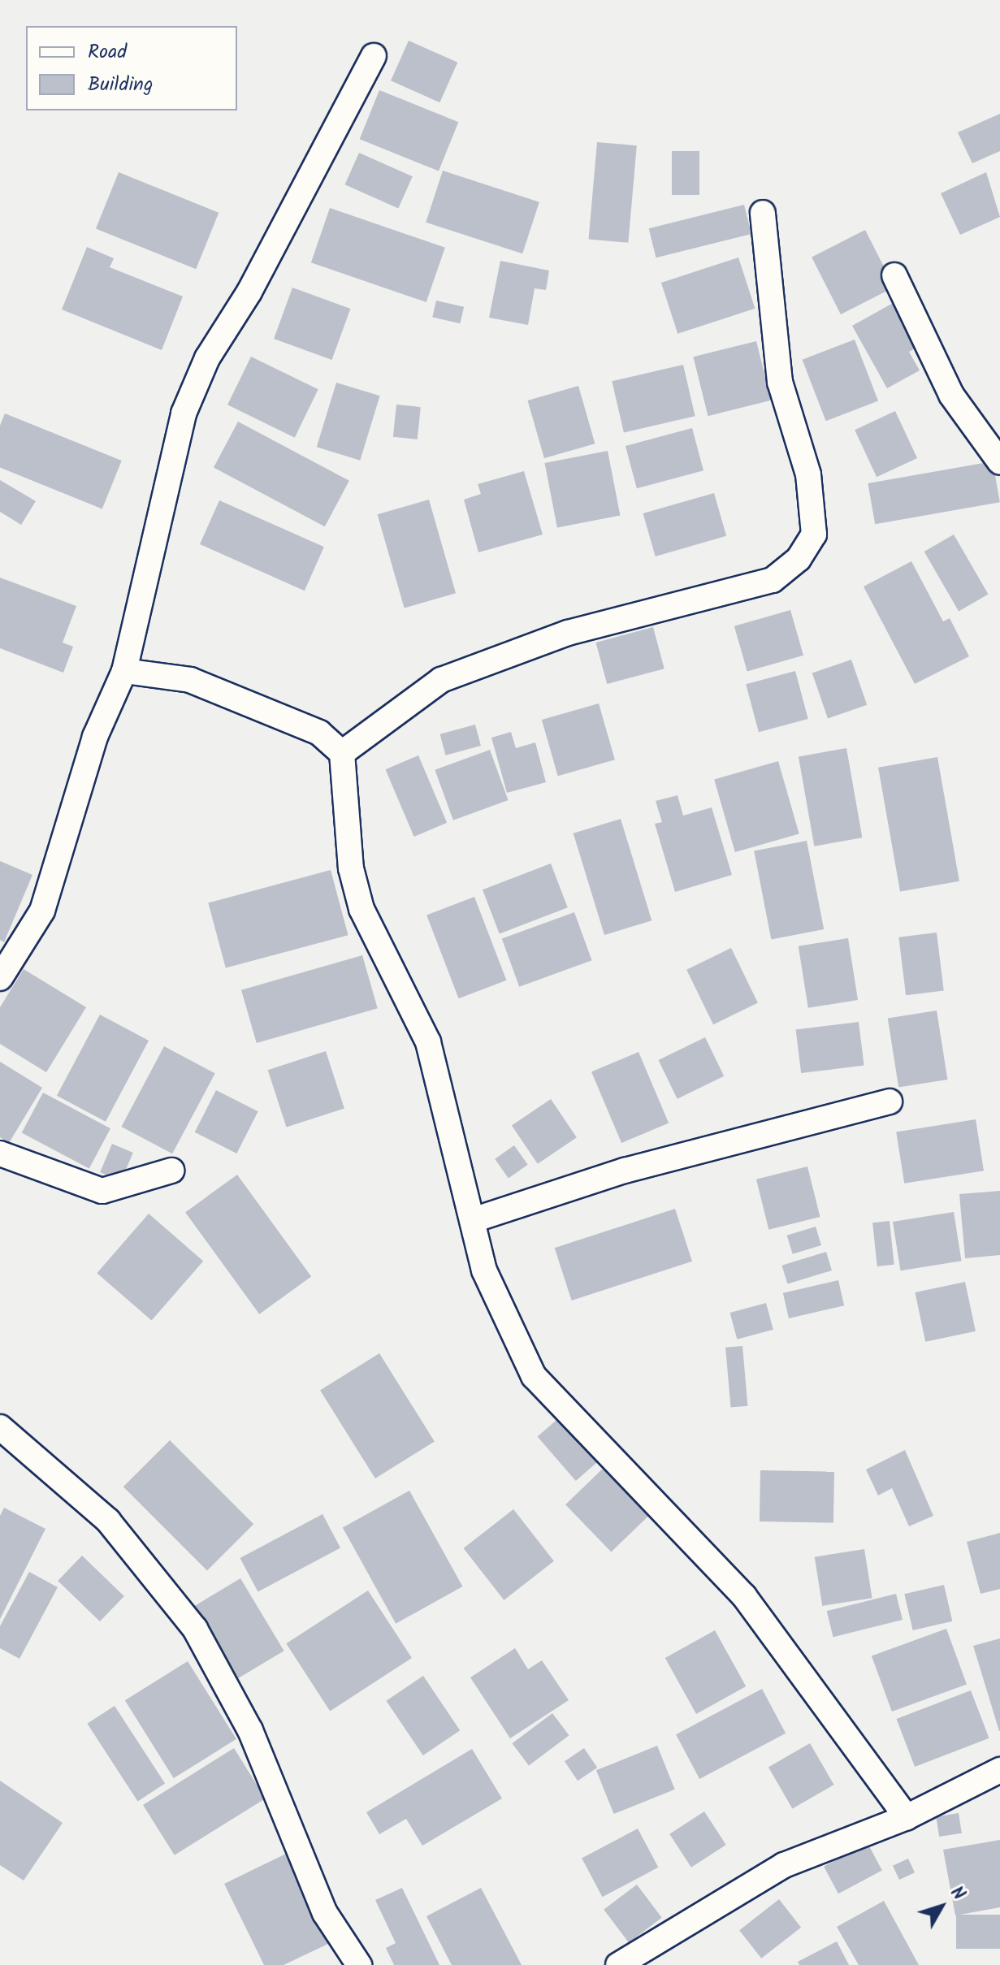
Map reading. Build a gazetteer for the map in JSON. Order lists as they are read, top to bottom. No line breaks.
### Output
{"legend":["Road","Building"],"north":"top right"}
